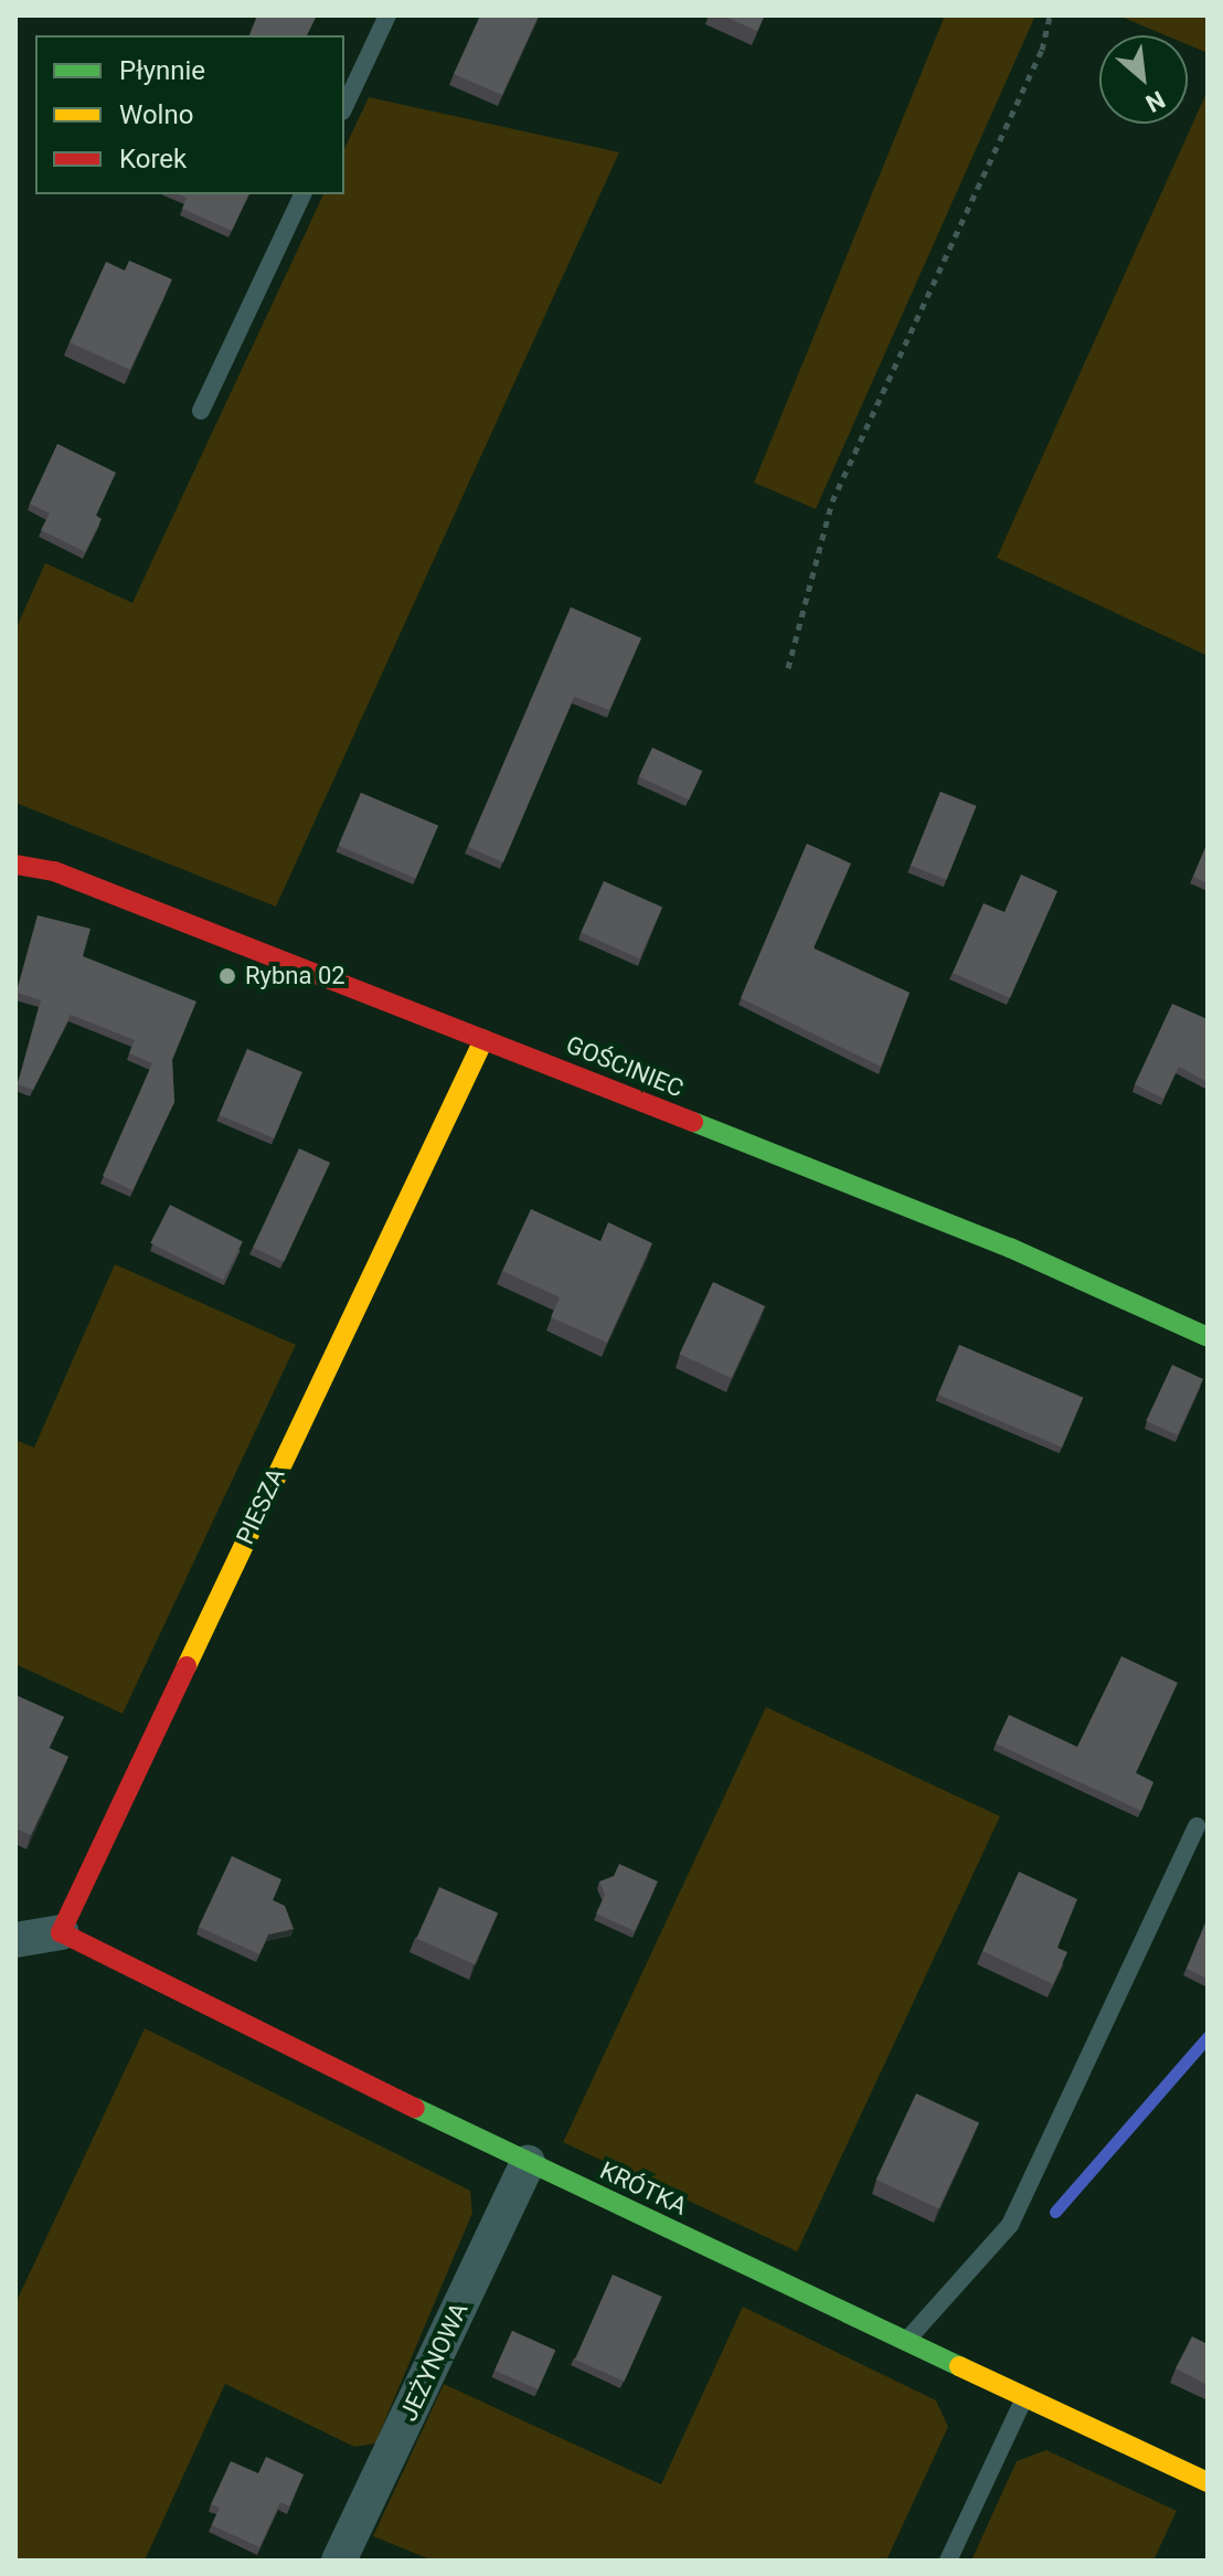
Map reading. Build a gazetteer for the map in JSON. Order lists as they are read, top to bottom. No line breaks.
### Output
{"streets":{"street":["GOŚCINIEC","PIESZA","KRÓTKA","JEŻYNOWA"]},"crossings":[["GOŚCINIEC","PIESZA"],["PIESZA","KRÓTKA"],["KRÓTKA","JEŻYNOWA"]],"places":["Rybna 02"],"legend":["Płynnie","Wolno","Korek"],"north":"bottom right"}
